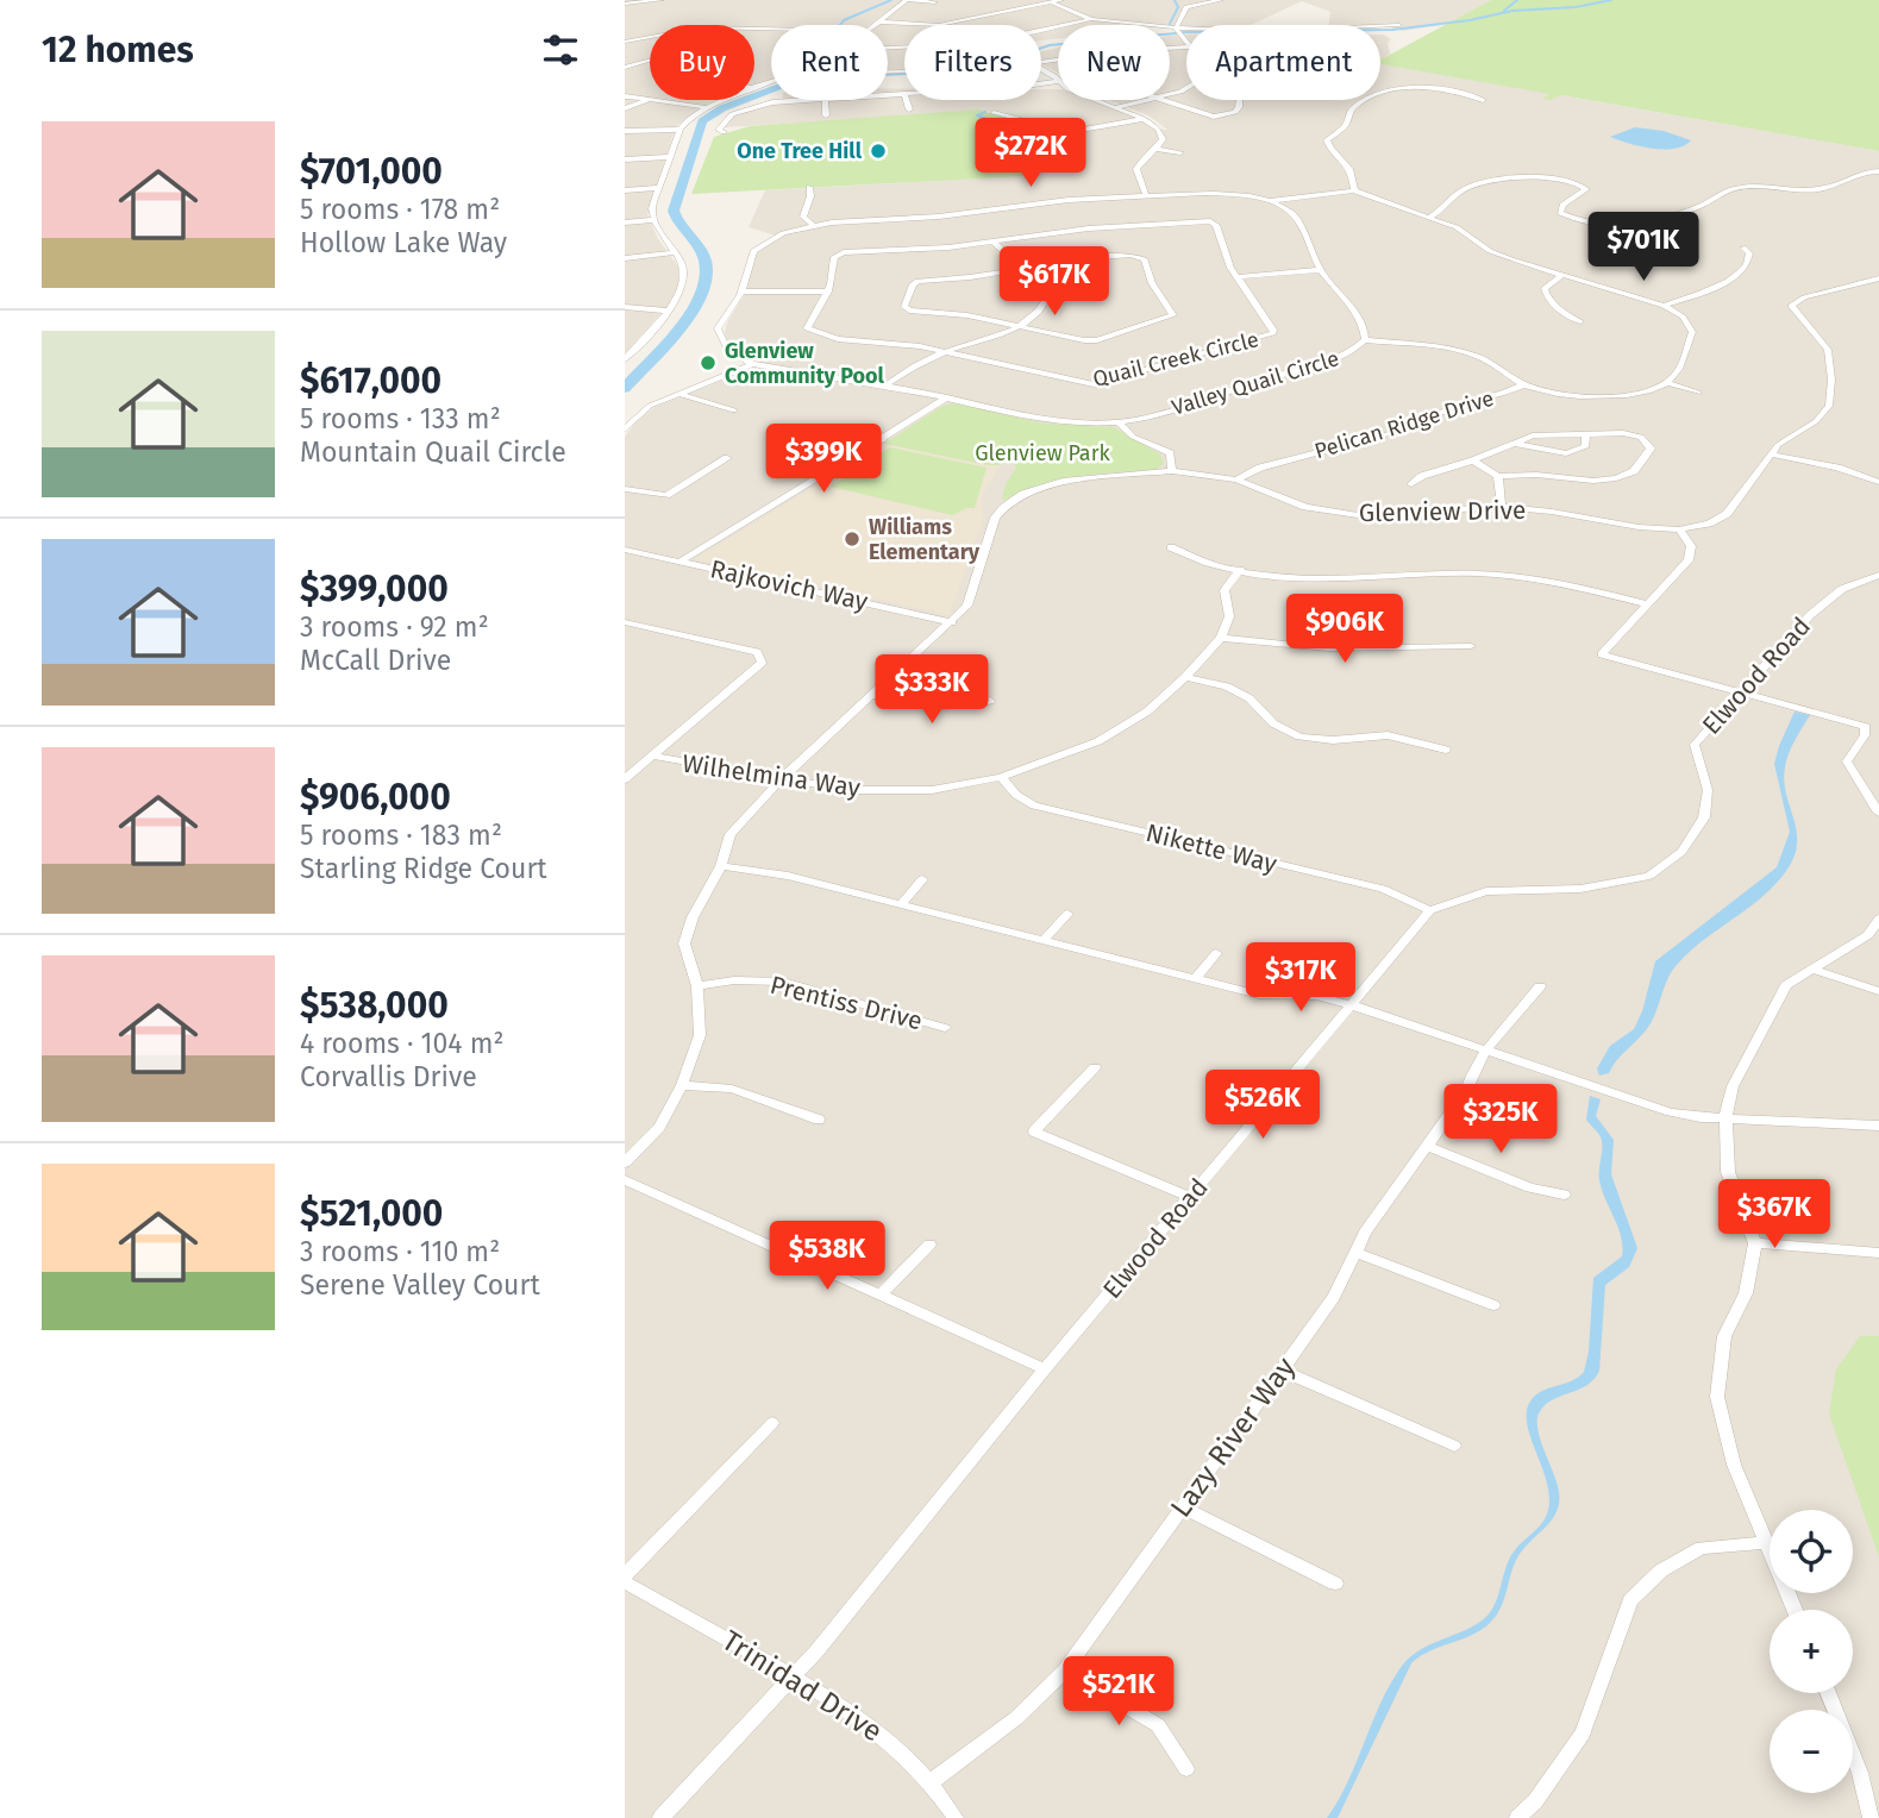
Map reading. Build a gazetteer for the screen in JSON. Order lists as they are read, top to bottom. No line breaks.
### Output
{"streets":{"street":["Quail Creek Circle","Valley Quail Circle","Pelican Ridge Drive","Glenview Drive","Rajkovich Way","Elwood Road","Wilhelmina Way","Nikette Way","Prentiss Drive","Lazy River Way","Trinidad Drive"]},"crossings":[["Pelican Ridge Drive","Glenview Drive"],["Glenview Drive","Rajkovich Way"],["Glenview Drive","Wilhelmina Way"],["Glenview Drive","Prentiss Drive"],["Elwood Road","Nikette Way"],["Elwood Road","Trinidad Drive"],["Wilhelmina Way","Nikette Way"],["Lazy River Way","Trinidad Drive"]],"parks":["Glenview Park"],"places":["One Tree Hill","Glenview Community Pool","Williams Elementary"],"page":{"heading":"12 homes","chip":["Buy","Rent","Filters","New","Apartment"],"list":[{"name":"$701,000","note":"5 rooms · 178 m² · Hollow Lake Way"},{"name":"$617,000","note":"5 rooms · 133 m² · Mountain Quail Circle"},{"name":"$399,000","note":"3 rooms · 92 m² · McCall Drive"},{"name":"$906,000","note":"5 rooms · 183 m² · Starling Ridge Court"},{"name":"$538,000","note":"4 rooms · 104 m² · Corvallis Drive"},{"name":"$521,000","note":"3 rooms · 110 m² · Serene Valley Court"}],"price":["$272K","$701K","$617K","$399K","$906K","$333K","$317K","$526K","$325K","$367K","$538K","$521K"],"map_buttons":["+","−"]}}
